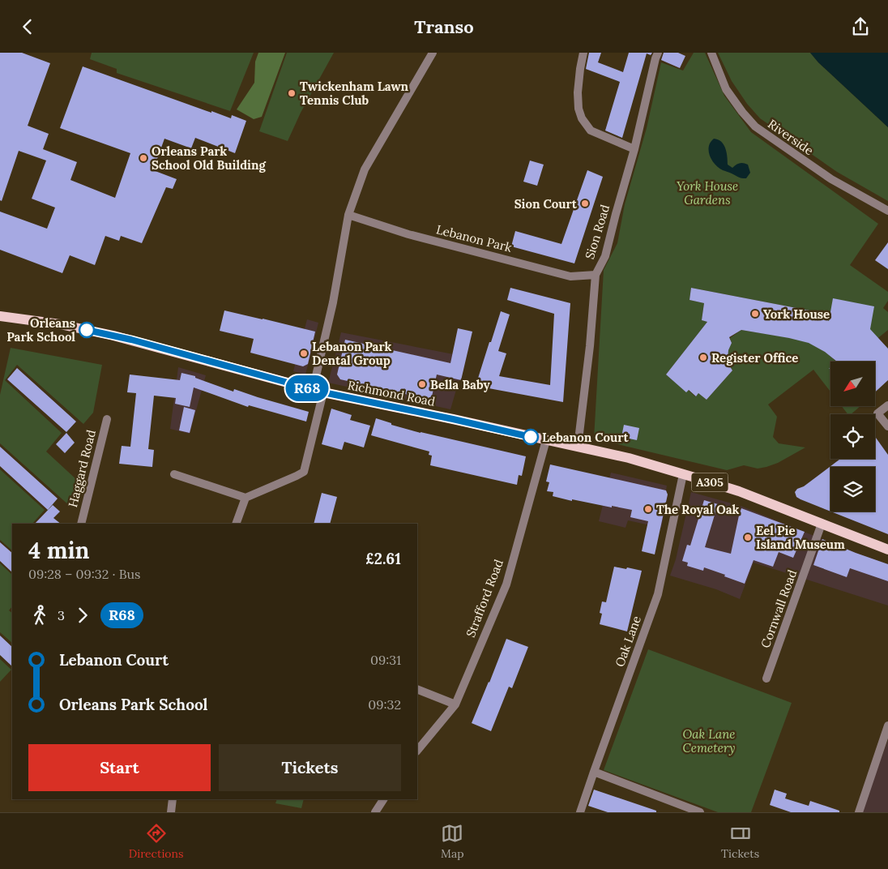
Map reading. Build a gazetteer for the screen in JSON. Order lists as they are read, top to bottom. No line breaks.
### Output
{"streets":{"main road":["Richmond Road","A305"],"street":["Riverside","Sion Road","Lebanon Park","Haggard Road","Strafford Road","Cornwall Road","Oak Lane"]},"crossings":[["Sion Road","Lebanon Park"],["Sion Road","Richmond Road"],["Richmond Road","A305"],["Richmond Road","Strafford Road"],["Richmond Road","Cornwall Road"],["Richmond Road","Oak Lane"],["A305","Cornwall Road"]],"parks":["York House Gardens","Oak Lane Cemetery"],"places":["Twickenham Lawn Tennis Club","Orleans Park School Old Building","Sion Court","York House","Orleans Park School","Lebanon Park Dental Group","Register Office","Bella Baby","Lebanon Court","The Royal Oak","Eel Pie Island Museum"],"lines":["bus line R68"],"north":"bottom left","page":{"header":"Transo","on_map":"R68","heading":["4 min","09:28 – 09:32 · Bus","£2.61"],"legs":["3","R68"],"list":[{"name":"Lebanon Court","value":"09:31"},{"name":"Orleans Park School","value":"09:32"}],"buttons":["Start","Tickets"],"tabs":["Directions","Map","Tickets"]}}
